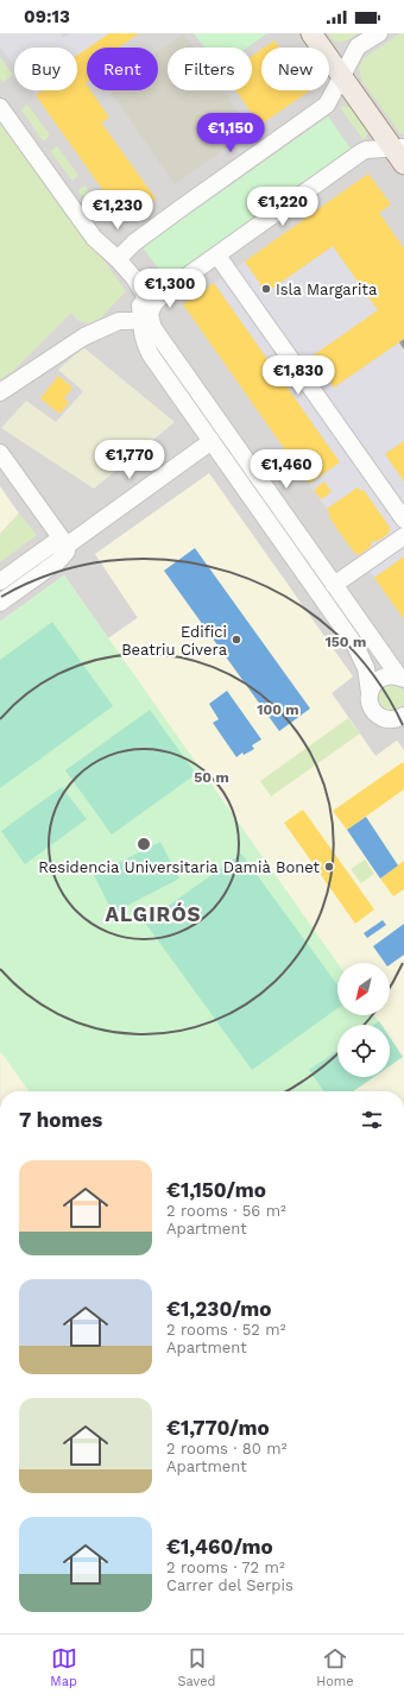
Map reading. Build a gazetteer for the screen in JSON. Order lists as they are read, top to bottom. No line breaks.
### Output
{"districts":["ALGIRÓS"],"places":["Isla Margarita","Edifici Beatriu Civera","Residencia Universitaria Damià Bonet"],"north":"bottom left","page":{"status":"09:13","chip":["Buy","Rent","Filters","New"],"price":["€1,150","€1,220","€1,230","€1,300","€1,830","€1,770","€1,460"],"heading":"7 homes","list":[{"name":"€1,150/mo","note":"2 rooms · 56 m² · Apartment"},{"name":"€1,230/mo","note":"2 rooms · 52 m² · Apartment"},{"name":"€1,770/mo","note":"2 rooms · 80 m² · Apartment"},{"name":"€1,460/mo","note":"2 rooms · 72 m² · Carrer del Serpis"}],"tabs":["Map","Saved","Home"]},"rings":["150 m","100 m","50 m"]}
